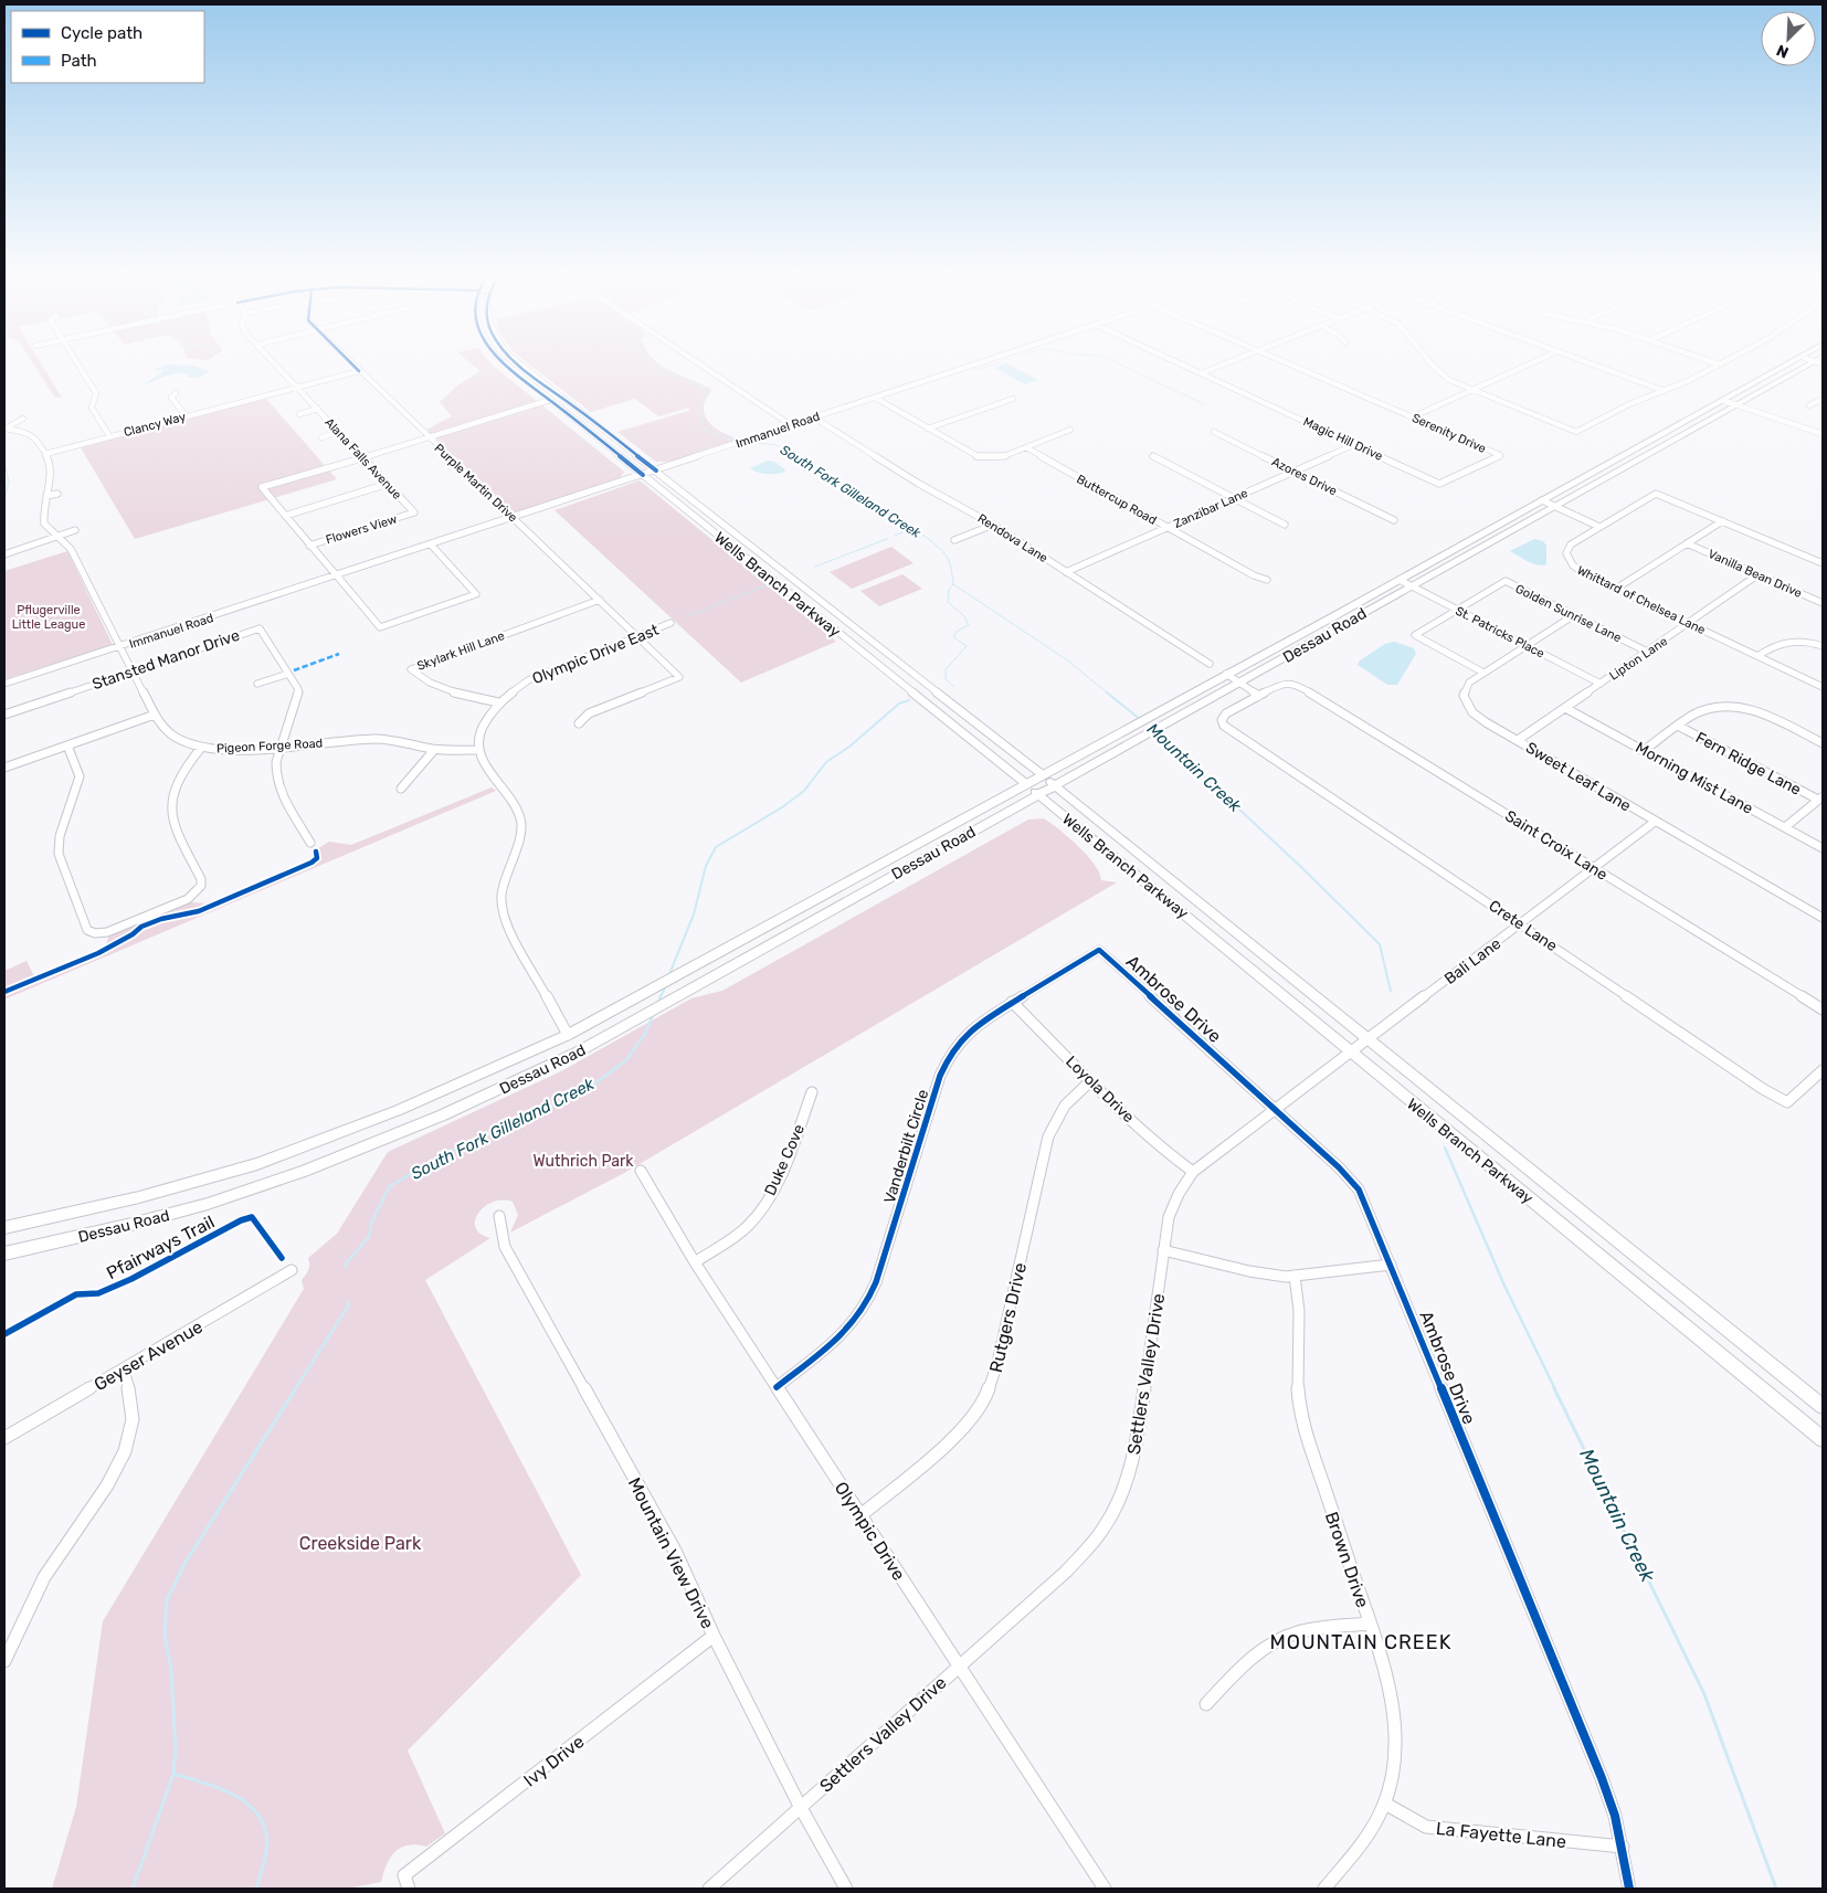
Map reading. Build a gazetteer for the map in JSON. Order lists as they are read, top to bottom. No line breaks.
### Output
{"streets":{"main road":["Wells Branch Parkway","Dessau Road"],"street":["Clancy Way","Immanuel Road","Serenity Drive","Magic Hill Drive","Alana Falls Avenue","Azores Drive","Purple Martin Drive","Buttercup Road","Zanzibar Lane","Flowers View","Rendova Lane","Vanilla Bean Drive","Whittard of Chelsea Lane","Golden Sunrise Lane","St. Patricks Place","Skylark Hill Lane","Olympic Drive East","Lipton Lane","Stansted Manor Drive","Pigeon Forge Road","Fern Ridge Lane","Sweet Leaf Lane","Morning Mist Lane","Saint Croix Lane","Crete Lane","Bali Lane","Ambrose Drive","Loyola Drive","Vanderbilt Circle","Duke Cove","Rutgers Drive","Geyser Avenue","Settlers Valley Drive","Olympic Drive","Mountain View Drive","Brown Drive","Ivy Drive","La Fayette Lane"],"cycle path":["Pfairways Trail"]},"crossings":[["Clancy Way","Alana Falls Avenue"],["Clancy Way","Purple Martin Drive"],["Clancy Way","Pigeon Forge Road"],["Immanuel Road","Purple Martin Drive"],["Immanuel Road","Rendova Lane"],["Immanuel Road","Wells Branch Parkway"],["Immanuel Road","Pigeon Forge Road"],["Serenity Drive","Magic Hill Drive"],["Magic Hill Drive","Zanzibar Lane"],["Alana Falls Avenue","Flowers View"],["Azores Drive","Zanzibar Lane"],["Purple Martin Drive","Skylark Hill Lane"],["Purple Martin Drive","Olympic Drive East"],["Buttercup Road","Zanzibar Lane"],["Zanzibar Lane","Rendova Lane"],["Vanilla Bean Drive","Lipton Lane"],["Wells Branch Parkway","Dessau Road"],["Wells Branch Parkway","Bali Lane"],["Wells Branch Parkway","Settlers Valley Drive"],["Whittard of Chelsea Lane","Lipton Lane"],["Golden Sunrise Lane","St. Patricks Place"],["Golden Sunrise Lane","Lipton Lane"],["Golden Sunrise Lane","Sweet Leaf Lane"],["St. Patricks Place","Dessau Road"],["St. Patricks Place","Lipton Lane"],["St. Patricks Place","Sweet Leaf Lane"],["Skylark Hill Lane","Olympic Drive East"],["Olympic Drive East","Pigeon Forge Road"],["Lipton Lane","Sweet Leaf Lane"],["Lipton Lane","Morning Mist Lane"],["Stansted Manor Drive","Pigeon Forge Road"],["Sweet Leaf Lane","Bali Lane"],["Saint Croix Lane","Crete Lane"],["Saint Croix Lane","Bali Lane"],["Crete Lane","Bali Lane"],["Bali Lane","Settlers Valley Drive"],["Ambrose Drive","Vanderbilt Circle"],["Ambrose Drive","Settlers Valley Drive"],["Ambrose Drive","La Fayette Lane"],["Loyola Drive","Vanderbilt Circle"],["Loyola Drive","Rutgers Drive"],["Loyola Drive","Settlers Valley Drive"],["Vanderbilt Circle","Olympic Drive"],["Duke Cove","Olympic Drive"],["Rutgers Drive","Olympic Drive"],["Settlers Valley Drive","Olympic Drive"],["Settlers Valley Drive","Mountain View Drive"],["Mountain View Drive","Ivy Drive"],["Brown Drive","La Fayette Lane"]],"districts":["MOUNTAIN CREEK"],"water":["South Fork Gilleland Creek","Mountain Creek"],"parks":["Pflugerville Little League","Wuthrich Park","Creekside Park"],"legend":["Cycle path","Path"],"north":"bottom left"}
